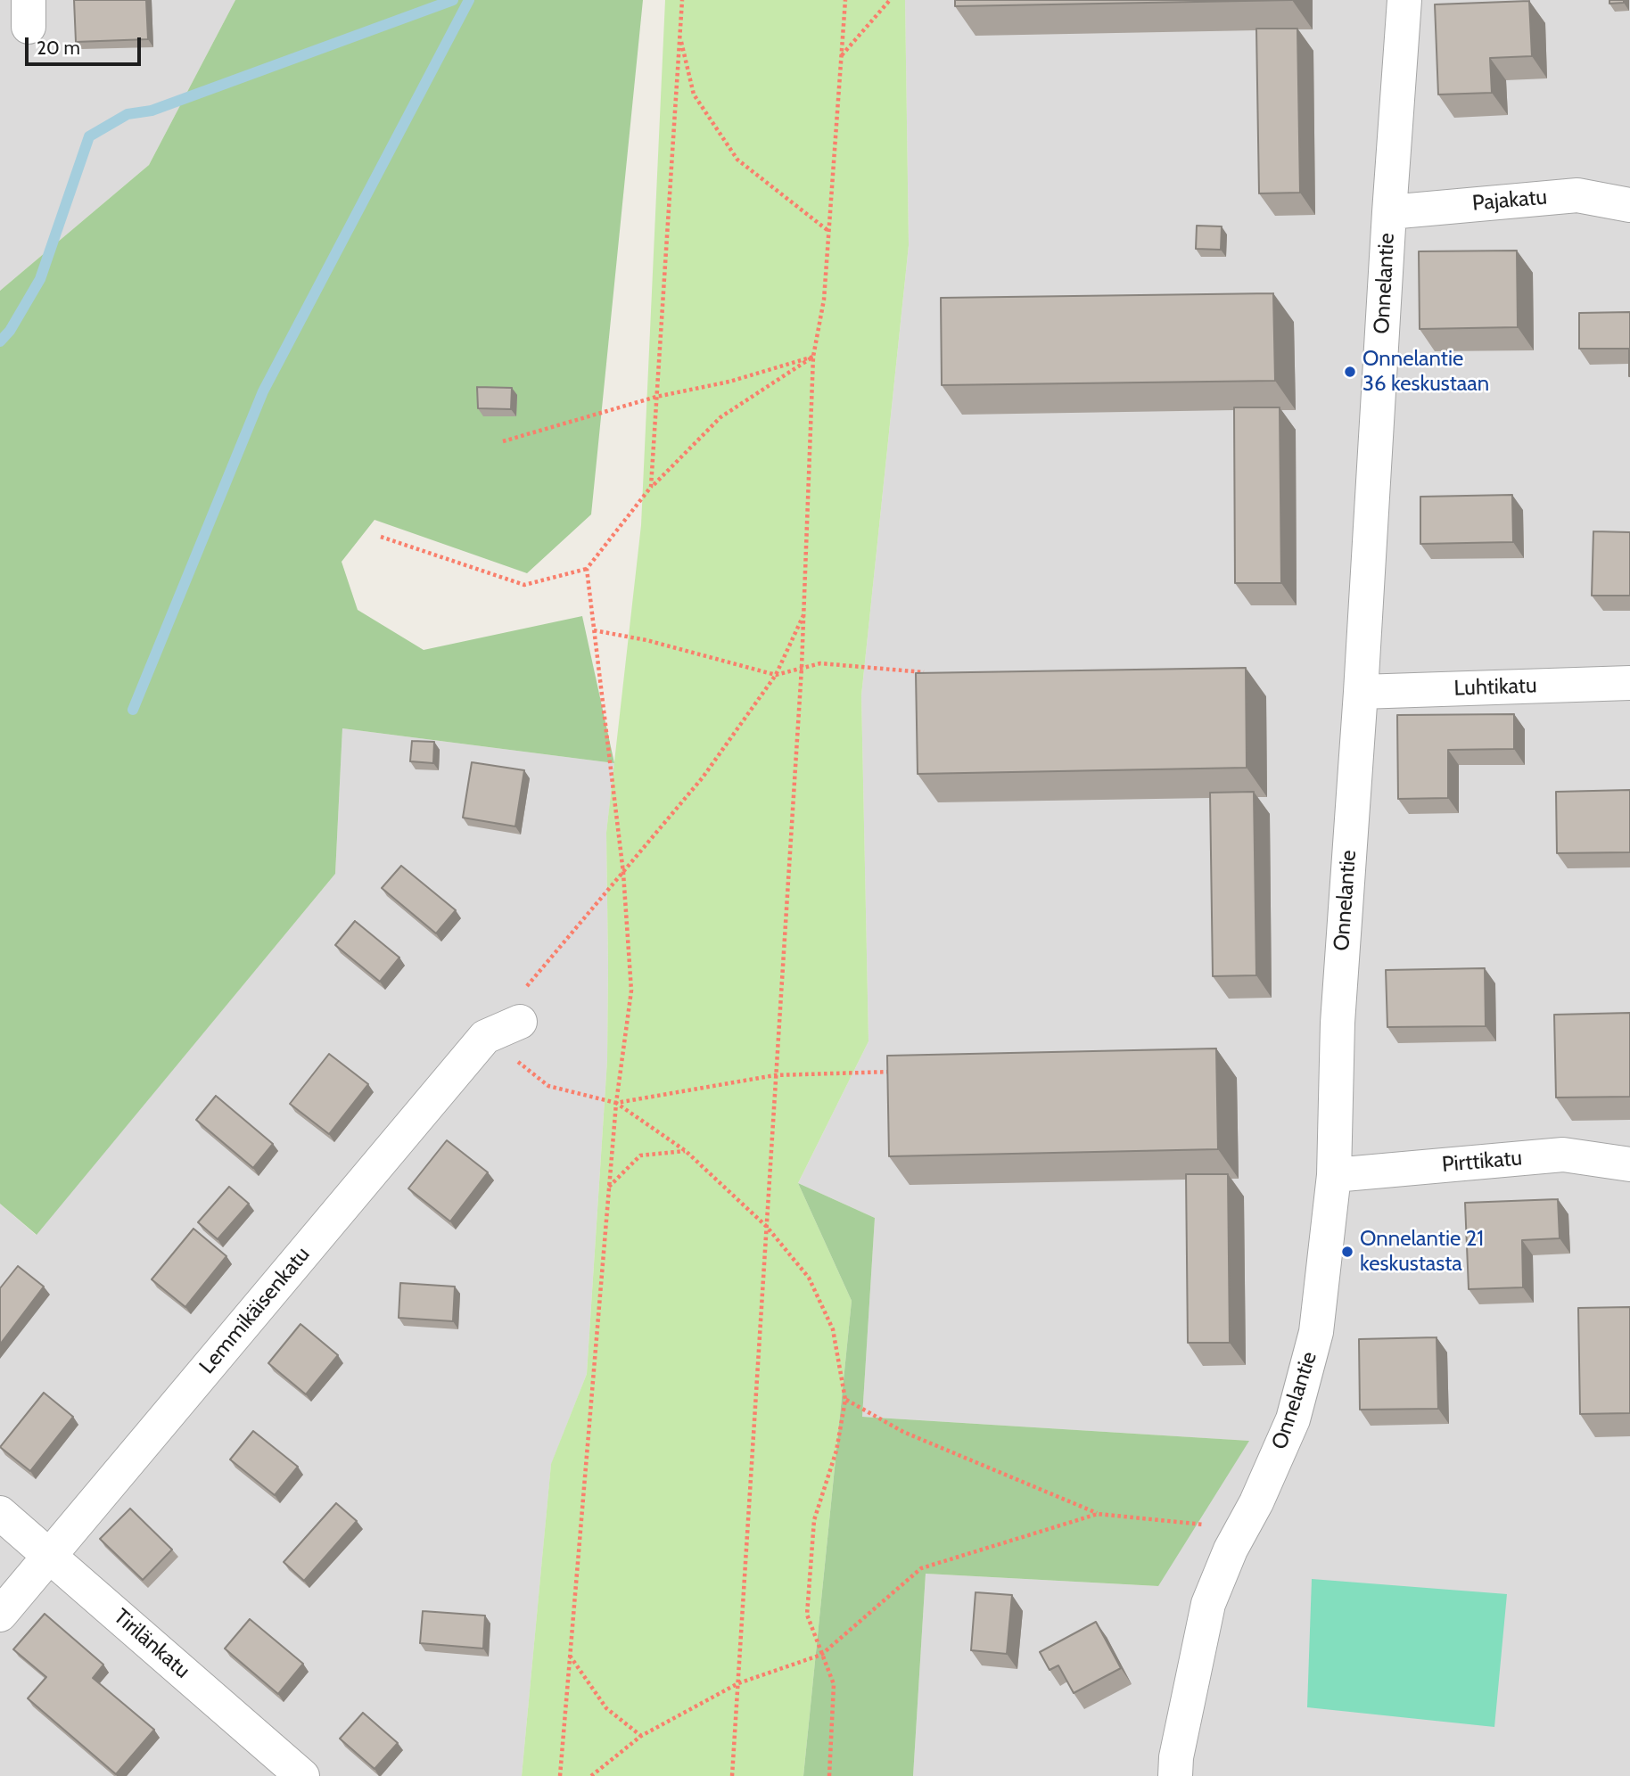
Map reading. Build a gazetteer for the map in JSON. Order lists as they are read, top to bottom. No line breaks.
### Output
{"streets":{"street":["Pajakatu","Onnelantie","Luhtikatu","Pirttikatu","Lemmikäisenkatu","Tirilänkatu"]},"crossings":[["Pajakatu","Onnelantie"],["Onnelantie","Luhtikatu"],["Onnelantie","Pirttikatu"],["Lemmikäisenkatu","Tirilänkatu"]],"places":["Onnelantie 36 keskustaan","Onnelantie 21 keskustasta"],"scale_bar":"20 m"}
